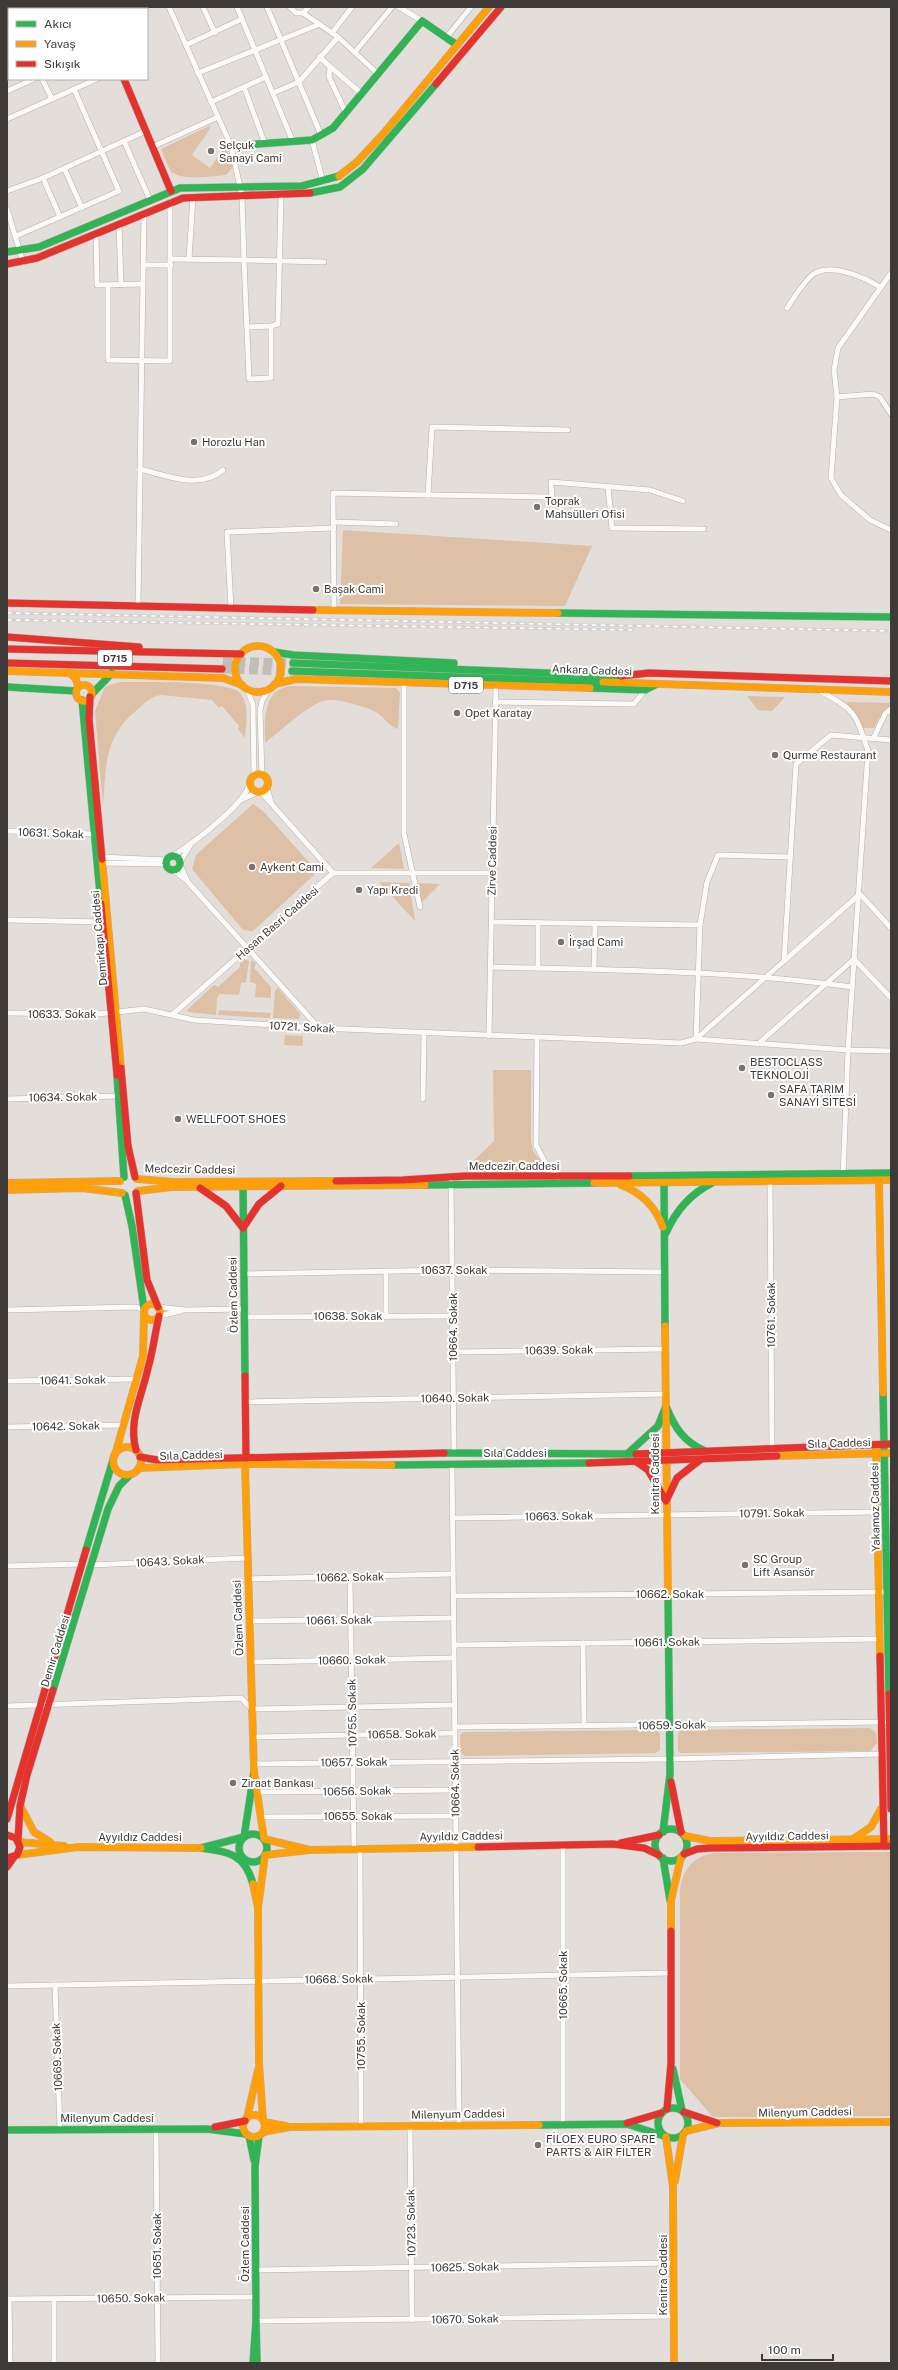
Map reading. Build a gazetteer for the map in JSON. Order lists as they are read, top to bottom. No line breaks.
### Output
{"streets":{"main road":["D715","Ankara Caddesi","Demirkapı Caddesi","Medcezir Caddesi","Özlem Caddesi","Sıla Caddesi","Kenitra Caddesi","Yakamoz Caddesi","Demir Caddesi","Ayyıldız Caddesi","Milenyum Caddesi"],"street":["10631. Sokak","Zirve Caddesi","Hasan Basri Caddesi","10633. Sokak","10721. Sokak","10634. Sokak","10637. Sokak","10761. Sokak","10638. Sokak","10664. Sokak","10639. Sokak","10641. Sokak","10640. Sokak","10642. Sokak","10791. Sokak","10663. Sokak","10643. Sokak","10662. Sokak","10661. Sokak","10660. Sokak","10755. Sokak","10659. Sokak","10658. Sokak","10657. Sokak","10656. Sokak","10655. Sokak","10668. Sokak","10665. Sokak","10669. Sokak","10723. Sokak","10651. Sokak","10625. Sokak","10650. Sokak","10670. Sokak"]},"crossings":[["D715","Ankara Caddesi"],["D715","Zirve Caddesi"],["10631. Sokak","Demirkapı Caddesi"],["Zirve Caddesi","10721. Sokak"],["Hasan Basri Caddesi","10721. Sokak"],["Demirkapı Caddesi","10633. Sokak"],["Demirkapı Caddesi","10721. Sokak"],["Demirkapı Caddesi","10634. Sokak"],["Demirkapı Caddesi","Medcezir Caddesi"],["10633. Sokak","10721. Sokak"],["Medcezir Caddesi","Özlem Caddesi"],["Medcezir Caddesi","10761. Sokak"],["Medcezir Caddesi","10664. Sokak"],["Medcezir Caddesi","Kenitra Caddesi"],["Medcezir Caddesi","Yakamoz Caddesi"],["10637. Sokak","Özlem Caddesi"],["10637. Sokak","10664. Sokak"],["10637. Sokak","Kenitra Caddesi"],["Özlem Caddesi","10638. Sokak"],["Özlem Caddesi","10640. Sokak"],["Özlem Caddesi","Sıla Caddesi"],["Özlem Caddesi","10643. Sokak"],["Özlem Caddesi","10662. Sokak"],["Özlem Caddesi","10661. Sokak"],["Özlem Caddesi","10660. Sokak"],["Özlem Caddesi","10658. Sokak"],["Özlem Caddesi","10657. Sokak"],["Özlem Caddesi","10656. Sokak"],["Özlem Caddesi","10655. Sokak"],["Özlem Caddesi","Ayyıldız Caddesi"],["Özlem Caddesi","10625. Sokak"],["Özlem Caddesi","10650. Sokak"],["Özlem Caddesi","10670. Sokak"],["10638. Sokak","10664. Sokak"],["10664. Sokak","10639. Sokak"],["10664. Sokak","10640. Sokak"],["10664. Sokak","Sıla Caddesi"],["10664. Sokak","10663. Sokak"],["10664. Sokak","10662. Sokak"],["10664. Sokak","10661. Sokak"],["10664. Sokak","10660. Sokak"],["10664. Sokak","10659. Sokak"],["10664. Sokak","10658. Sokak"],["10664. Sokak","10657. Sokak"],["10664. Sokak","10656. Sokak"],["10664. Sokak","10655. Sokak"],["10664. Sokak","Ayyıldız Caddesi"],["10664. Sokak","10668. Sokak"],["10664. Sokak","Milenyum Caddesi"],["10639. Sokak","Kenitra Caddesi"],["10641. Sokak","Demir Caddesi"],["10640. Sokak","Kenitra Caddesi"],["10642. Sokak","Demir Caddesi"],["Sıla Caddesi","Kenitra Caddesi"],["Sıla Caddesi","Yakamoz Caddesi"],["Sıla Caddesi","Demir Caddesi"],["Kenitra Caddesi","10791. Sokak"],["Kenitra Caddesi","10663. Sokak"],["Kenitra Caddesi","10662. Sokak"],["Kenitra Caddesi","10661. Sokak"],["Kenitra Caddesi","10659. Sokak"],["Kenitra Caddesi","10625. Sokak"],["Kenitra Caddesi","10670. Sokak"],["Yakamoz Caddesi","10791. Sokak"],["Yakamoz Caddesi","10662. Sokak"],["Yakamoz Caddesi","10661. Sokak"],["Yakamoz Caddesi","10659. Sokak"],["Yakamoz Caddesi","Ayyıldız Caddesi"],["10791. Sokak","10663. Sokak"],["10643. Sokak","Demir Caddesi"],["10662. Sokak","10755. Sokak"],["10661. Sokak","10755. Sokak"],["Demir Caddesi","Ayyıldız Caddesi"],["10660. Sokak","10755. Sokak"],["10755. Sokak","10658. Sokak"],["10755. Sokak","10657. Sokak"],["10755. Sokak","10656. Sokak"],["10755. Sokak","10655. Sokak"],["10755. Sokak","Ayyıldız Caddesi"],["10755. Sokak","10668. Sokak"],["10755. Sokak","Milenyum Caddesi"],["10659. Sokak","10658. Sokak"],["Ayyıldız Caddesi","10665. Sokak"],["10668. Sokak","10665. Sokak"],["10668. Sokak","10669. Sokak"],["10665. Sokak","Milenyum Caddesi"],["10669. Sokak","Milenyum Caddesi"],["Milenyum Caddesi","10723. Sokak"],["Milenyum Caddesi","10651. Sokak"],["10723. Sokak","10625. Sokak"],["10723. Sokak","10670. Sokak"],["10651. Sokak","10650. Sokak"]],"places":["Selçuk Sanayi Cami","Horozlu Han","Toprak Mahsülleri Ofisi","Başak Cami","Opet Karatay","Qurme Restaurant","Aykent Cami","Yapı Kredi","İrşad Cami","BESTOCLASS TEKNOLOJİ","SAFA TARIM SANAYİ SİTESİ","WELLFOOT SHOES","SC Group Lift Asansör","Ziraat Bankası","FİLOEX EURO SPARE PARTS & AİR FİLTER"],"legend":["Akıcı","Yavaş","Sıkışık"],"scale_bar":"100 m"}
